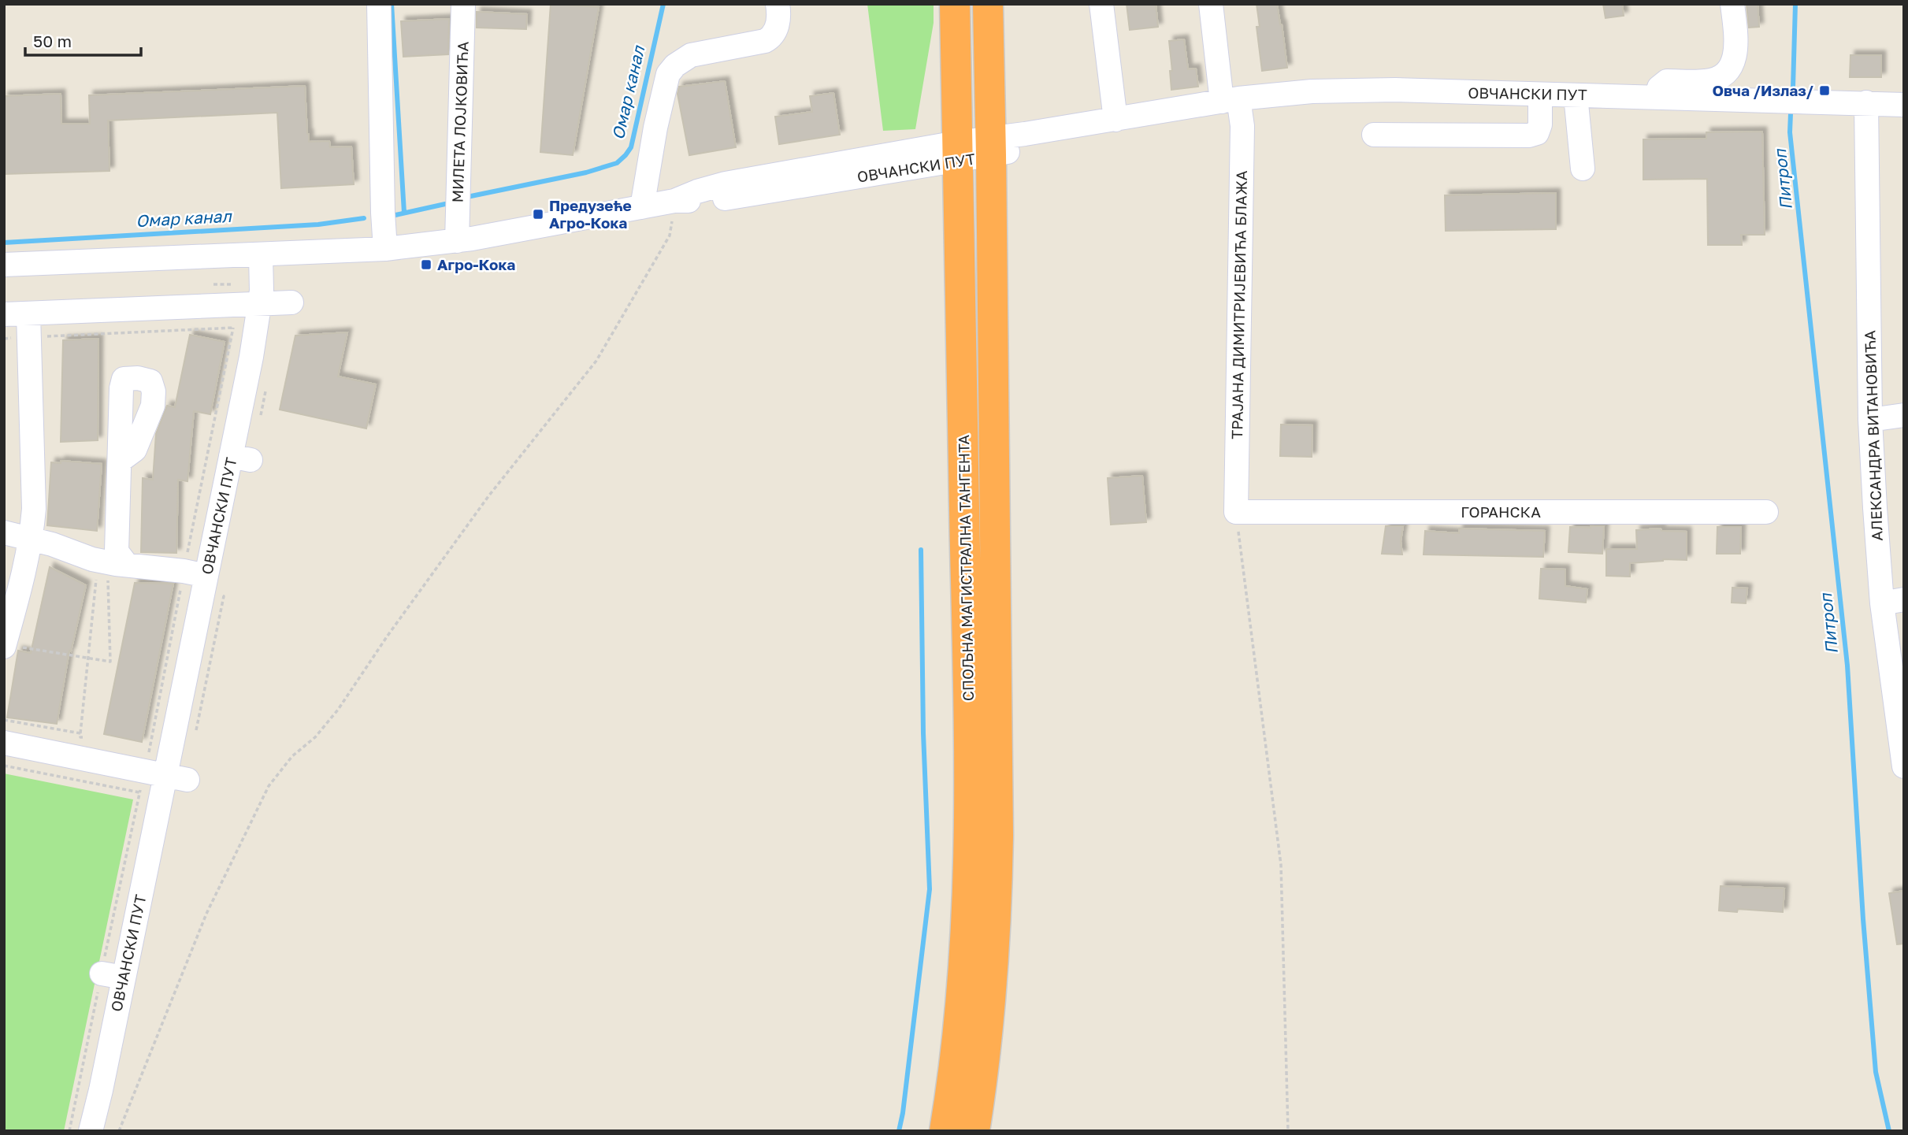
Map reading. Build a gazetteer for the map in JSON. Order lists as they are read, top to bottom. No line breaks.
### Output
{"streets":{"highway":["СПОЉНА МАГИСТРАЛНА ТАНГЕНТА"],"street":["ОВЧАНСКИ ПУТ","МИЛЕТА ЛОЈКОВИЋА","ТРАЈАНА ДИМИТРИЈЕВИЋА БЛАЖА","АЛЕКСАНДРА ВИТАНОВИЋА","ГОРАНСКА"]},"crossings":[["ОВЧАНСКИ ПУТ","МИЛЕТА ЛОЈКОВИЋА"],["ОВЧАНСКИ ПУТ","ТРАЈАНА ДИМИТРИЈЕВИЋА БЛАЖА"],["ОВЧАНСКИ ПУТ","АЛЕКСАНДРА ВИТАНОВИЋА"],["ОВЧАНСКИ ПУТ","СПОЉНА МАГИСТРАЛНА ТАНГЕНТА"],["ТРАЈАНА ДИМИТРИЈЕВИЋА БЛАЖА","ГОРАНСКА"]],"water":["Омар канал","Питроп"],"places":{"transit":["Овча /Излаз/","Предузеће Агро-Кока","Агро-Кока"]},"scale_bar":"50 m"}
